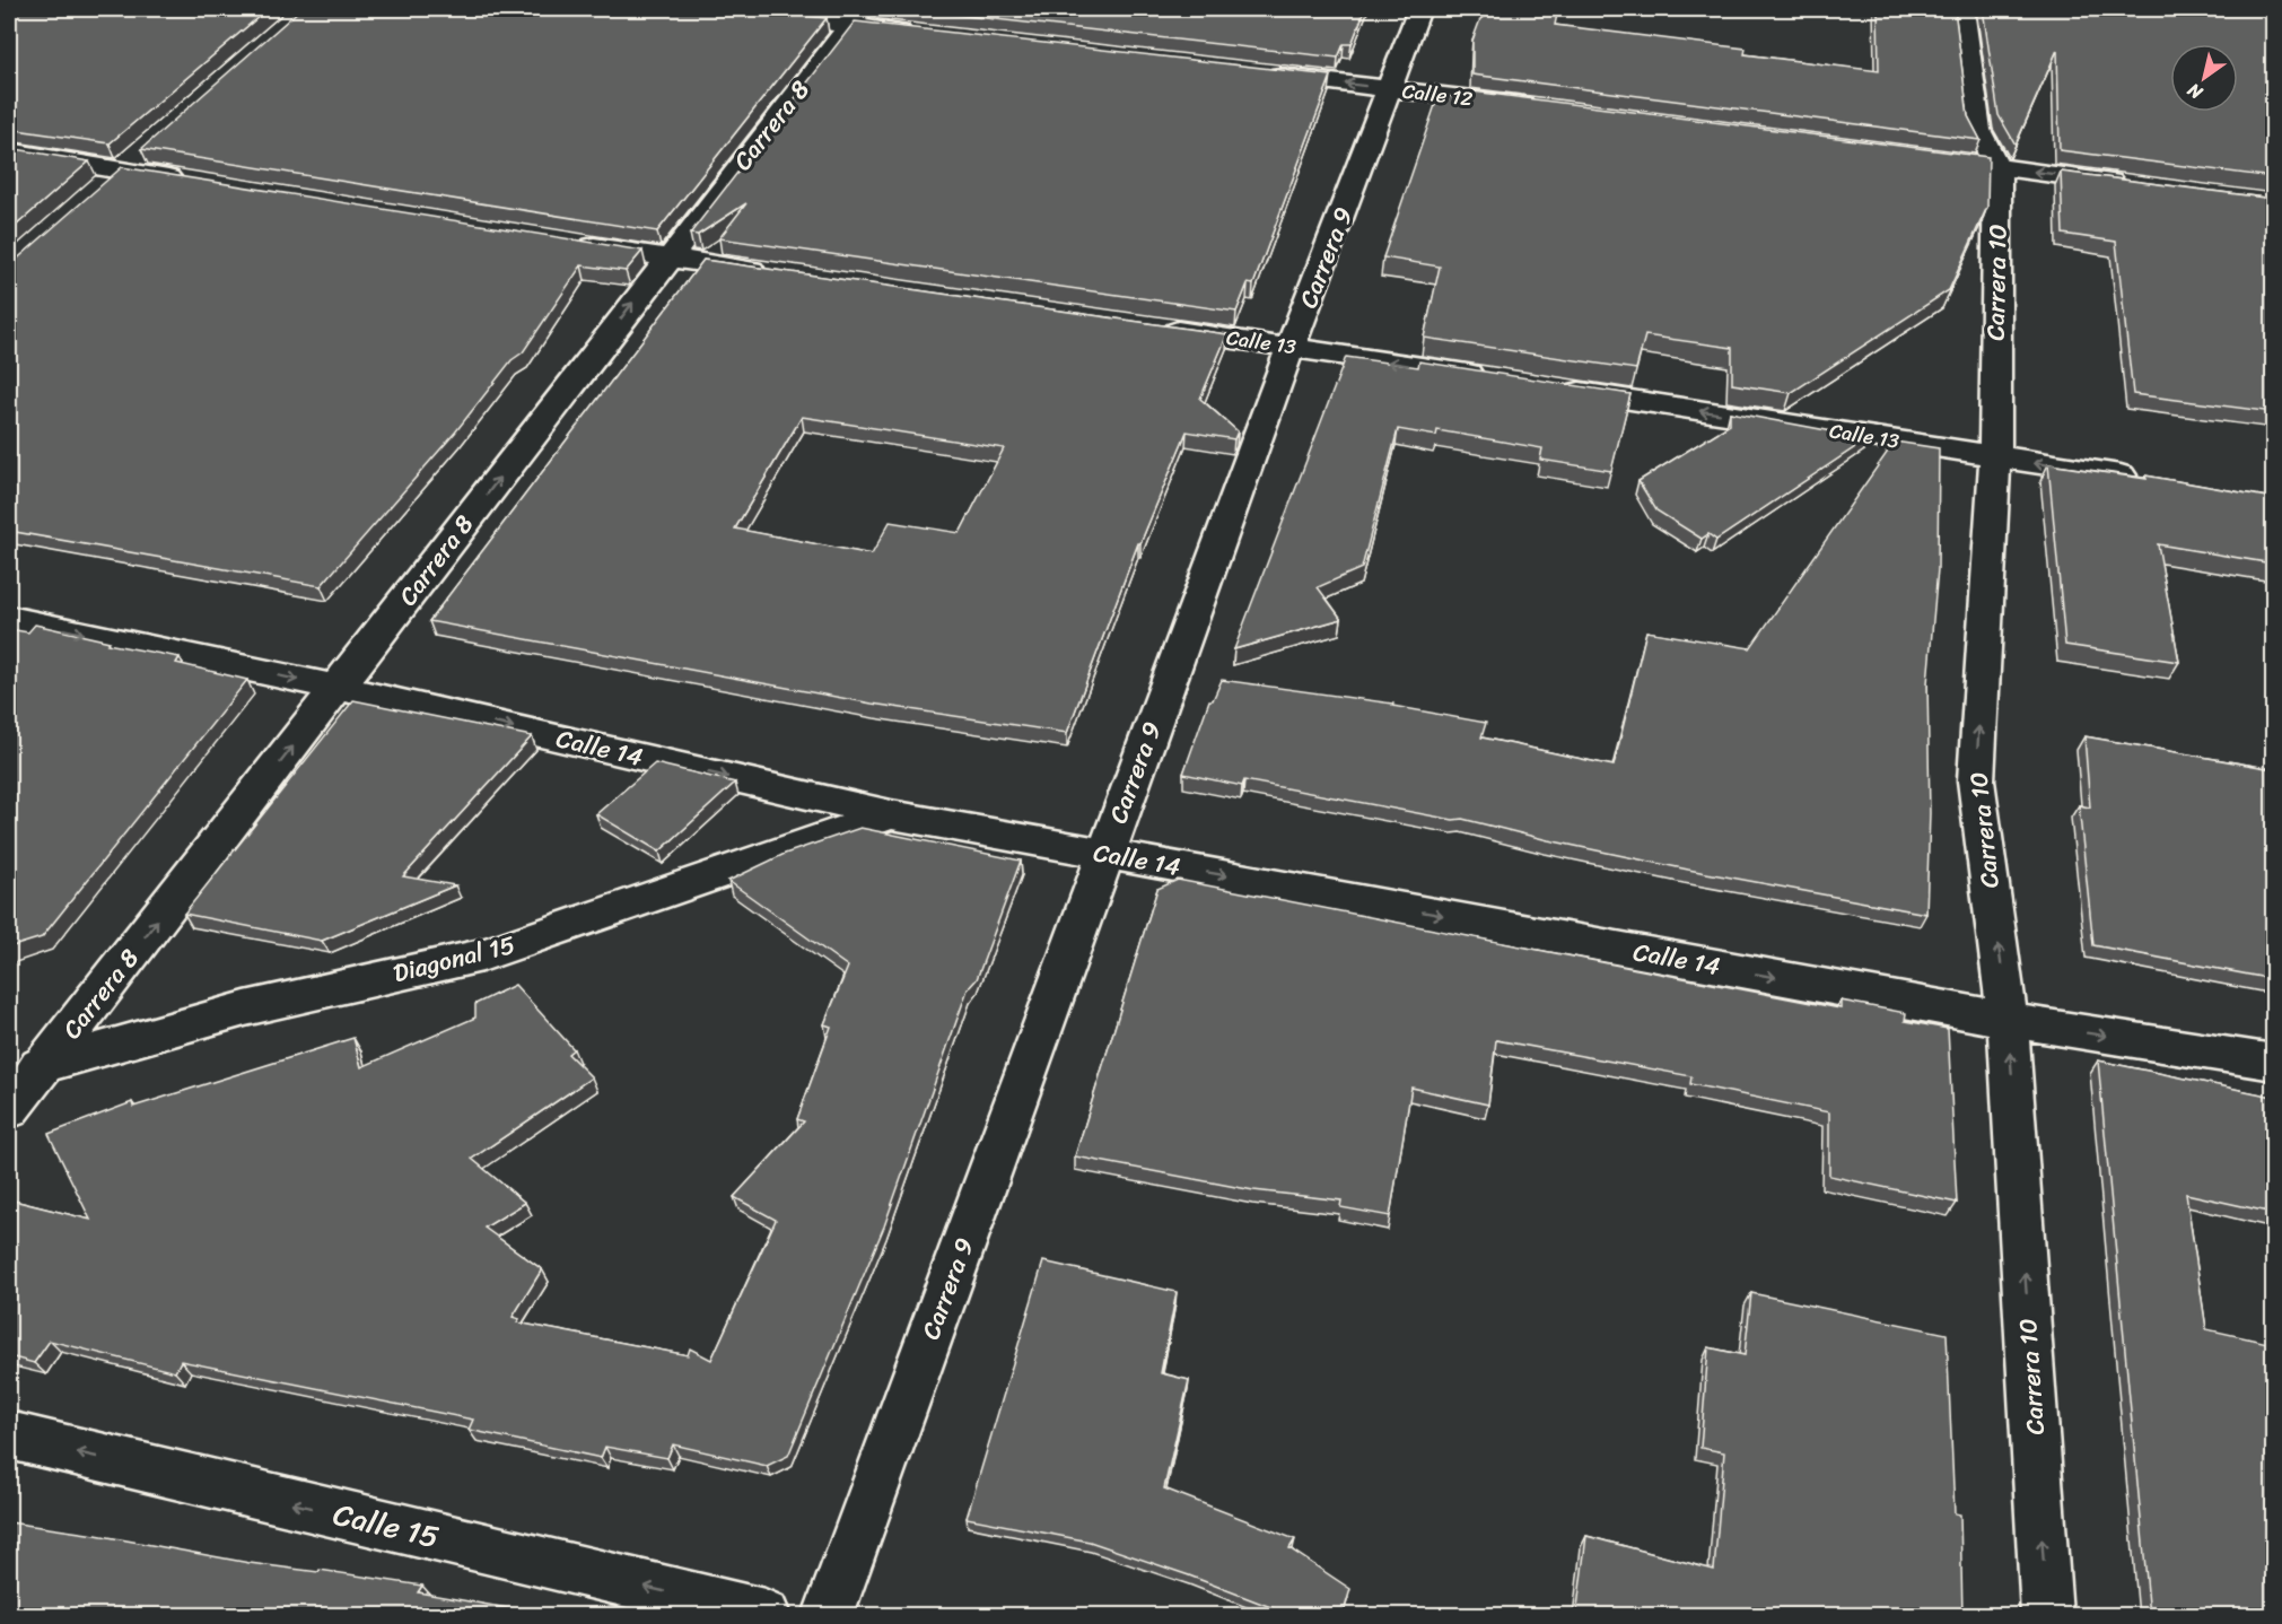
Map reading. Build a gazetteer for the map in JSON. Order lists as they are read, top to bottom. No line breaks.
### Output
{"streets":{"street":["Calle 12","Carrera 8","Carrera 9","Carrera 10","Calle 13","Calle 14","Diagonal 15","Calle 15"]},"crossings":[["Calle 12","Carrera 9"],["Carrera 8","Calle 14"],["Carrera 8","Diagonal 15"],["Carrera 9","Calle 13"],["Carrera 9","Calle 14"],["Carrera 10","Calle 13"],["Carrera 10","Calle 14"],["Calle 14","Diagonal 15"]],"one_way":["Calle 12","Carrera 8","Carrera 10","Calle 13","Calle 14","Calle 15"],"north":"bottom left"}
